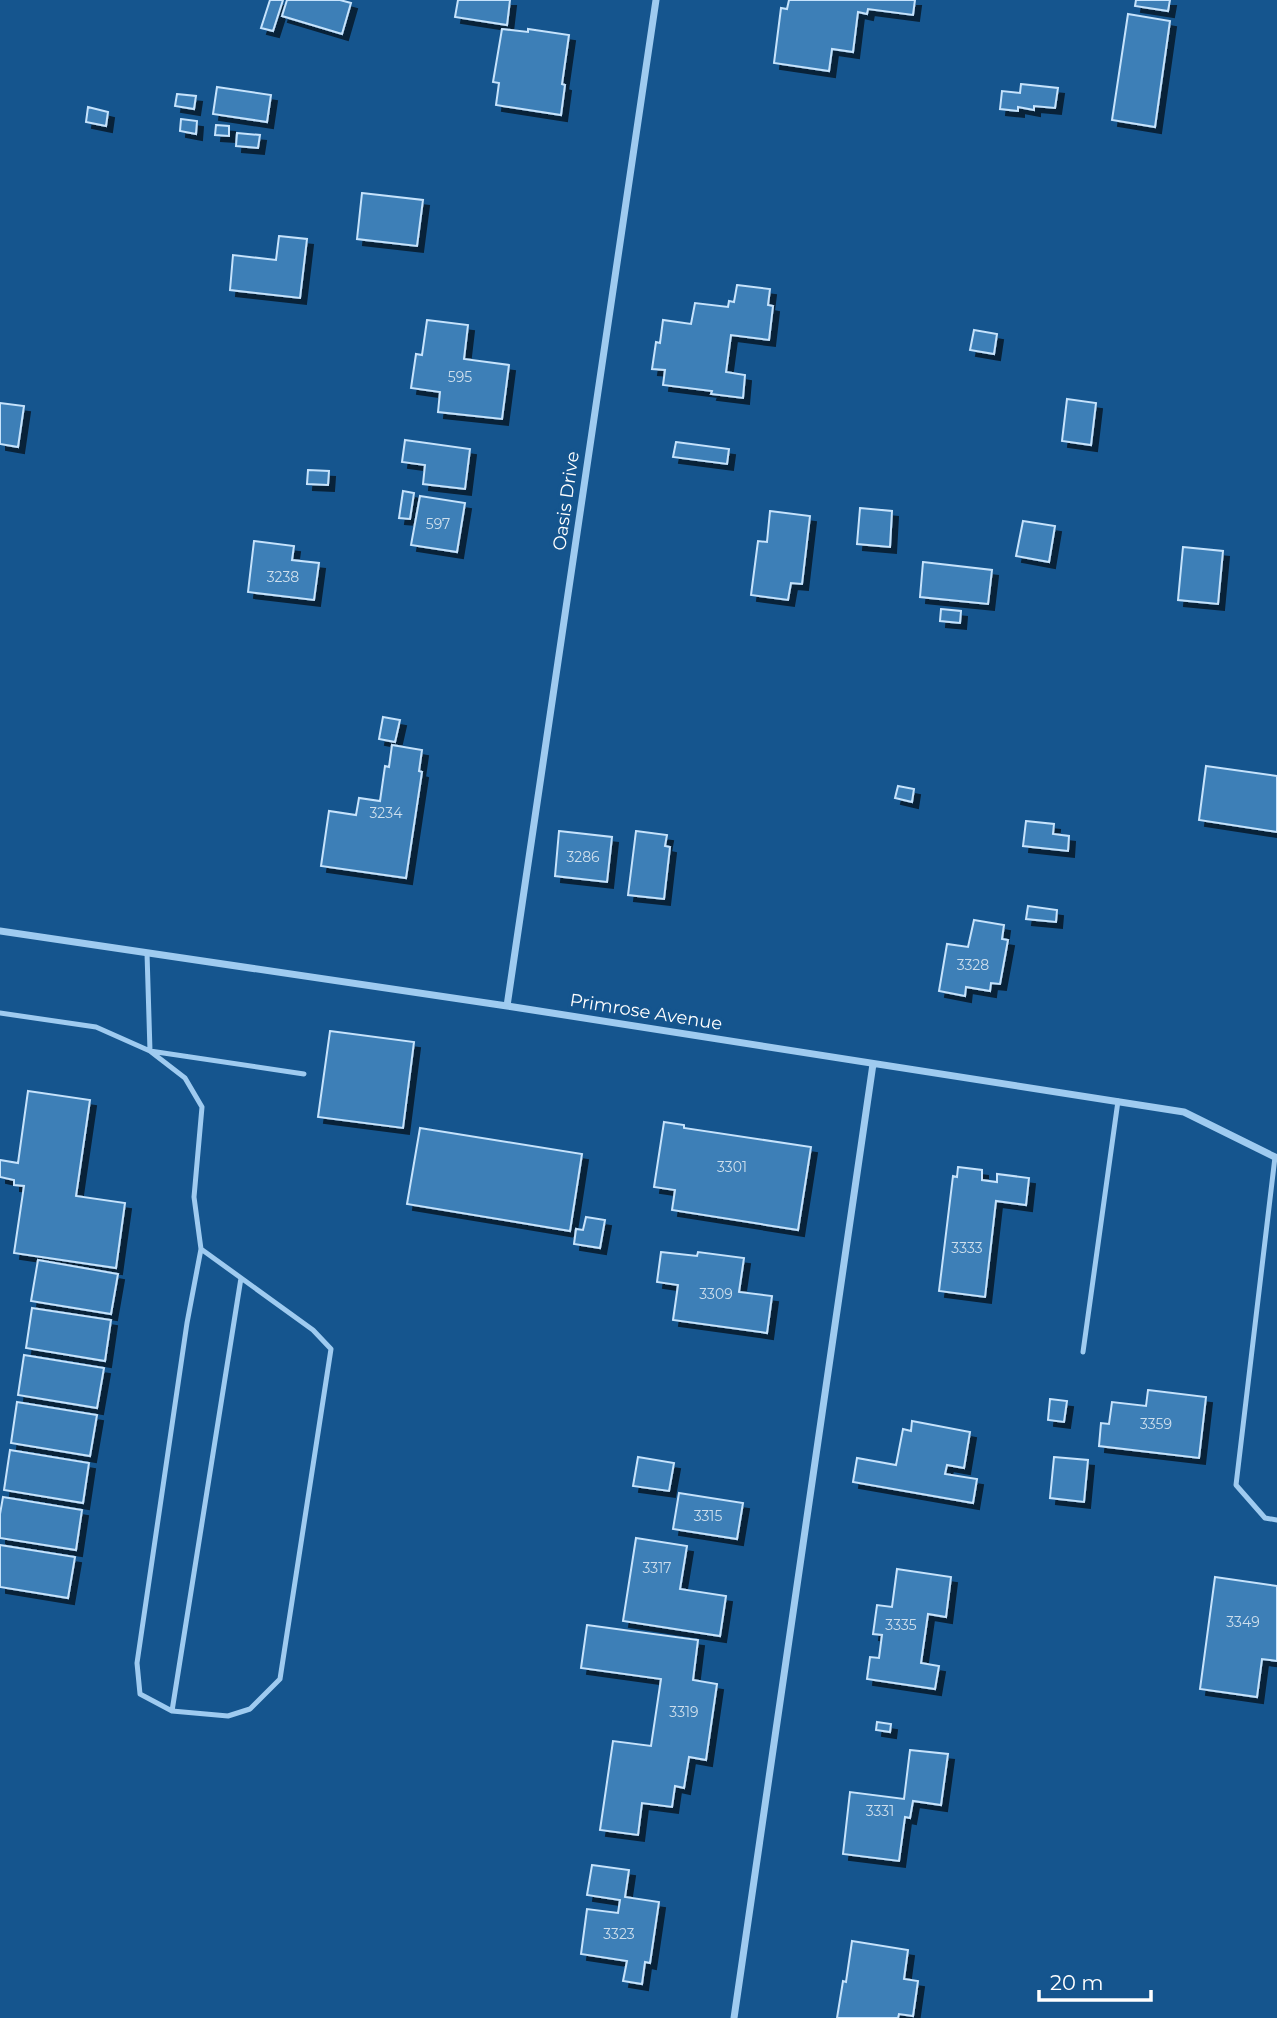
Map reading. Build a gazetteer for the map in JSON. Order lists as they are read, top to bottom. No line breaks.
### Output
{"streets":{"street":["Oasis Drive","Primrose Avenue"]},"crossings":[["Oasis Drive","Primrose Avenue"]],"house_numbers":["595","597","3238","3234","3286","3328","3301","3333","3309","3359","3315","3317","3349","3335","3319","3331","3323"],"scale_bar":"20 m"}
